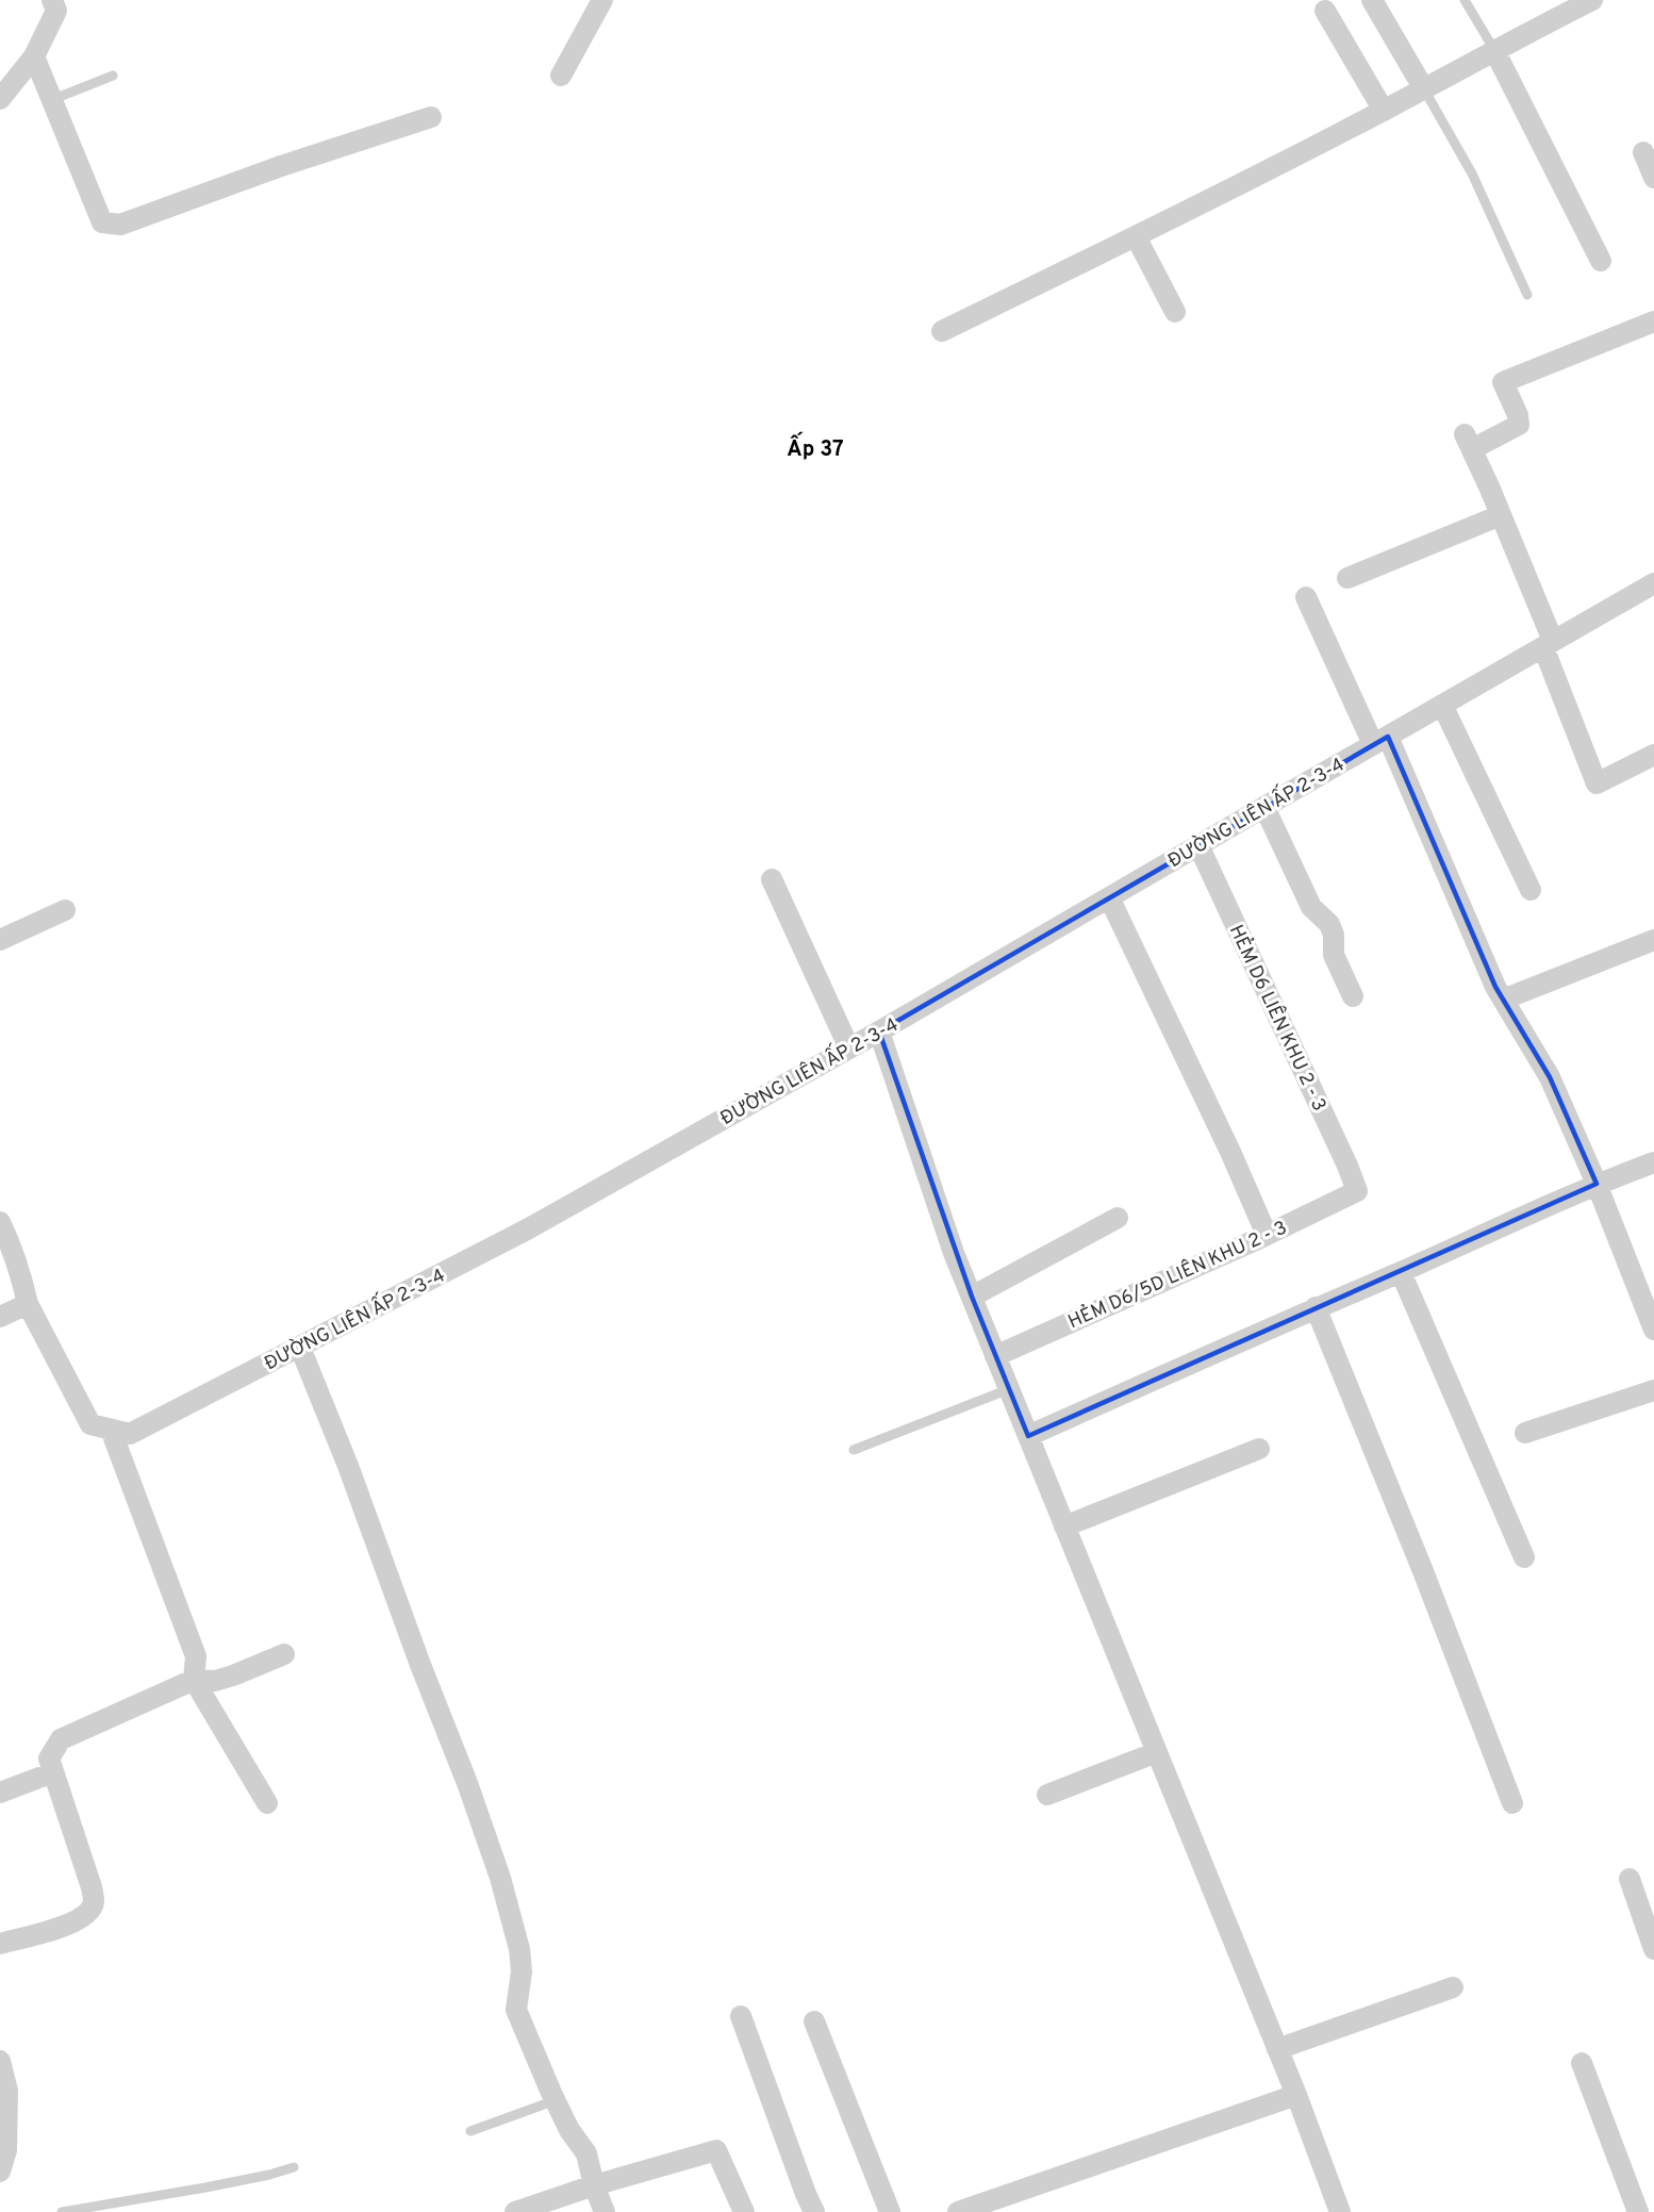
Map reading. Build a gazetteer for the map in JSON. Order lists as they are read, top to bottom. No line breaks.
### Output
{"streets":{"street":["ĐƯỜNG LIÊN ẤP 2-3-4","HẺM D6 LIÊN KHU 2 - 3","HẺM D6/5D LIÊN KHU 2 - 3"]},"crossings":[["ĐƯỜNG LIÊN ẤP 2-3-4","HẺM D6 LIÊN KHU 2 - 3"],["HẺM D6 LIÊN KHU 2 - 3","HẺM D6/5D LIÊN KHU 2 - 3"]],"districts":["Ấp 37"]}
